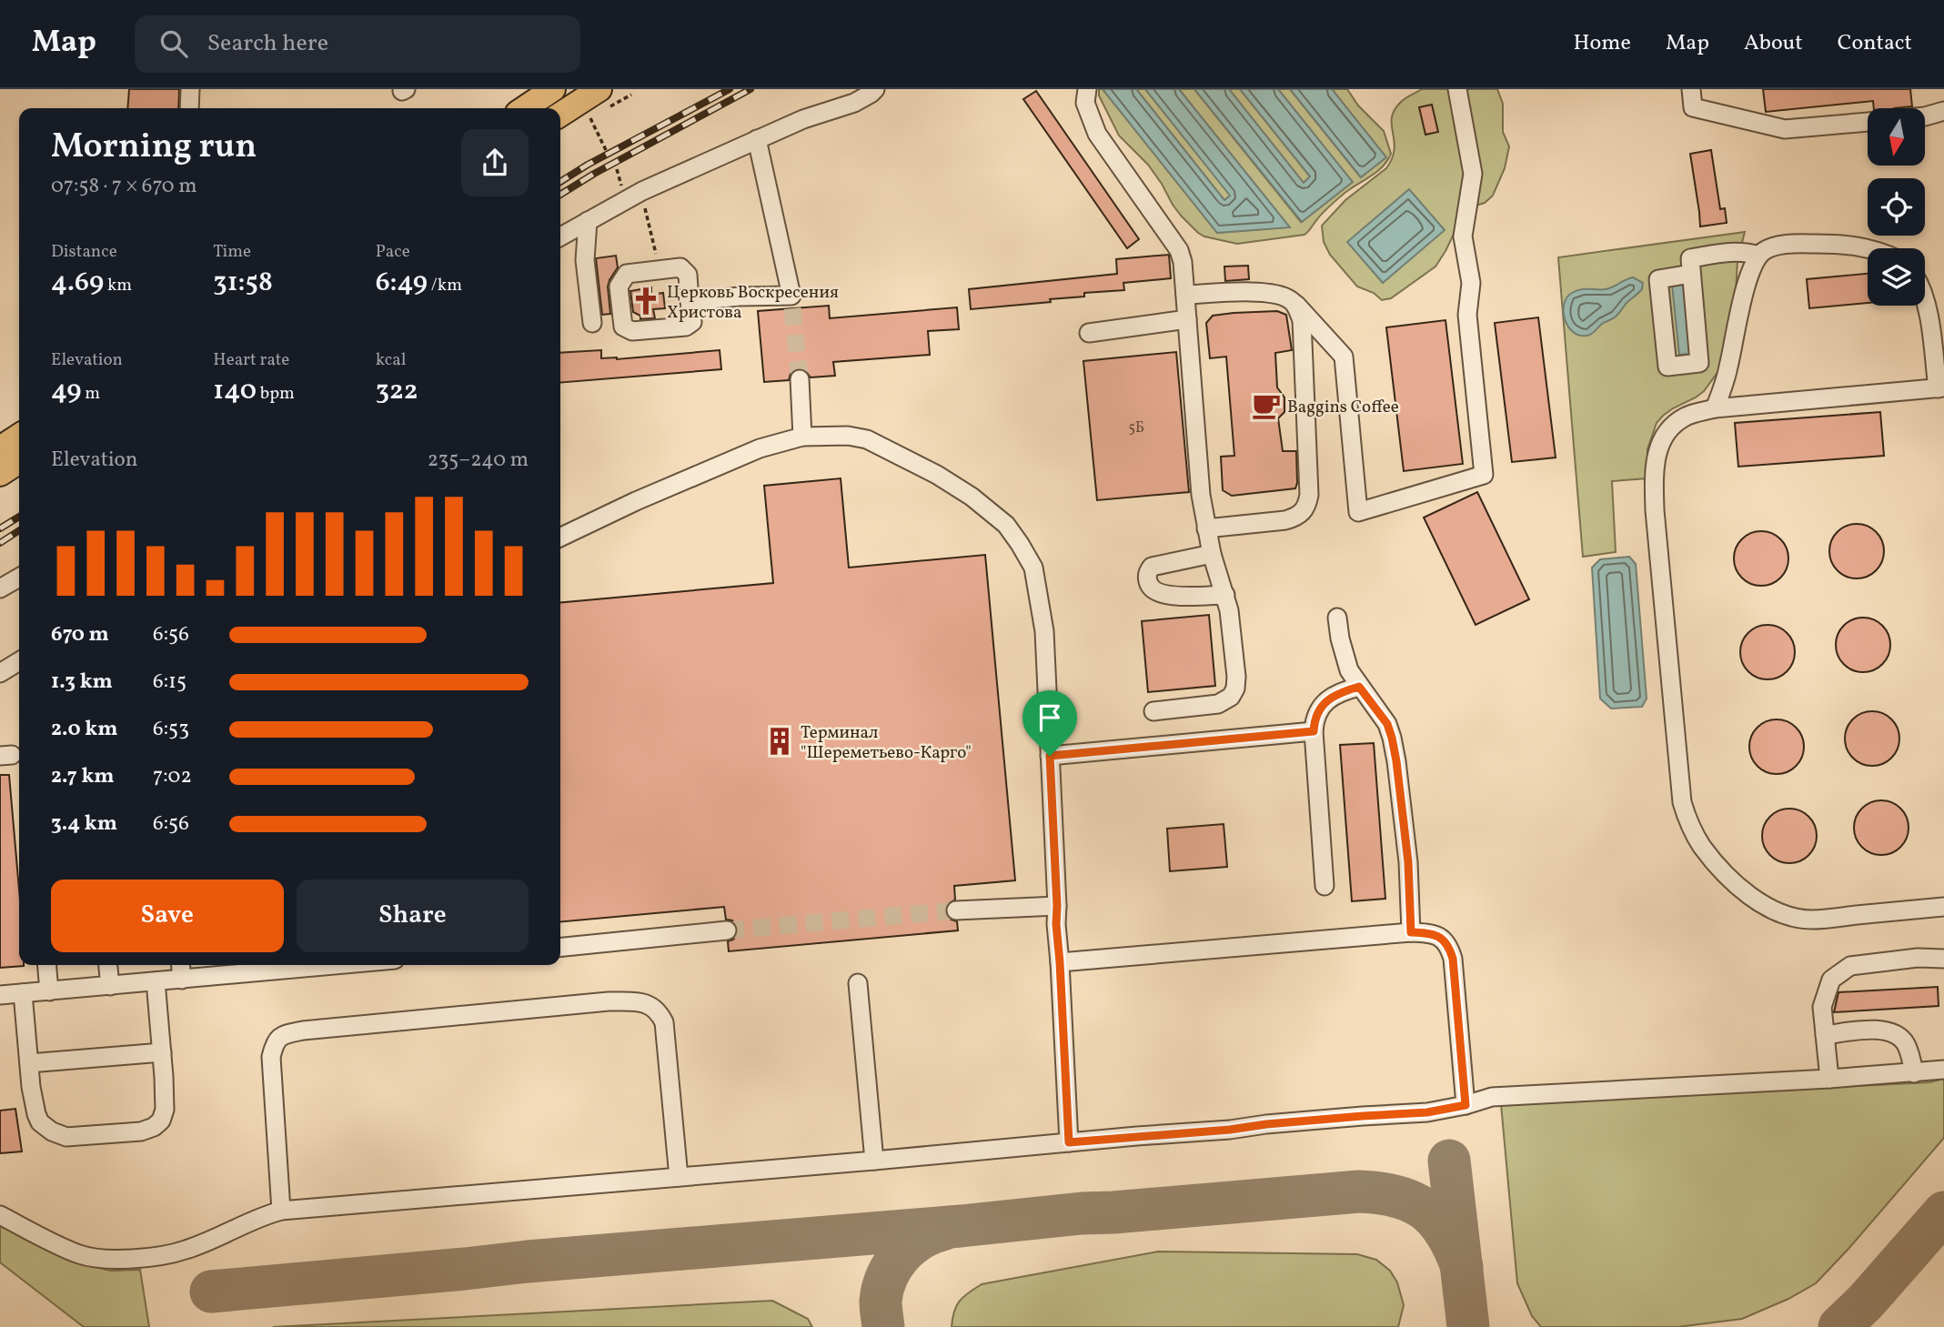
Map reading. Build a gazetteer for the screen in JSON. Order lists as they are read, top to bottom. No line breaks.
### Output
{"places":{"church":["Церковь Воскресения Христова"],"cafe":["Baggins Coffee"],"building":["Терминал \"Шереметьево-Карго\""]},"house_numbers":["5Б"],"north":"bottom","page":{"header":"Map","search":"Search here","nav":["Home","Map","About","Contact"],"heading":["Morning run","07:58 · 7 × 670 m"],"stats":[["Distance","4.69 km"],["Time","31:58"],["Pace","6:49 /km"],["Elevation","49 m"],["Heart rate","140 bpm"],["kcal","322"]],"chart":["Elevation","235–240 m"],"list":[{"name":"670 m","note":"6:56"},{"name":"1.3 km","note":"6:15"},{"name":"2.0 km","note":"6:53"},{"name":"2.7 km","note":"7:02"},{"name":"3.4 km","note":"6:56"}],"buttons":["Save","Share"]}}
